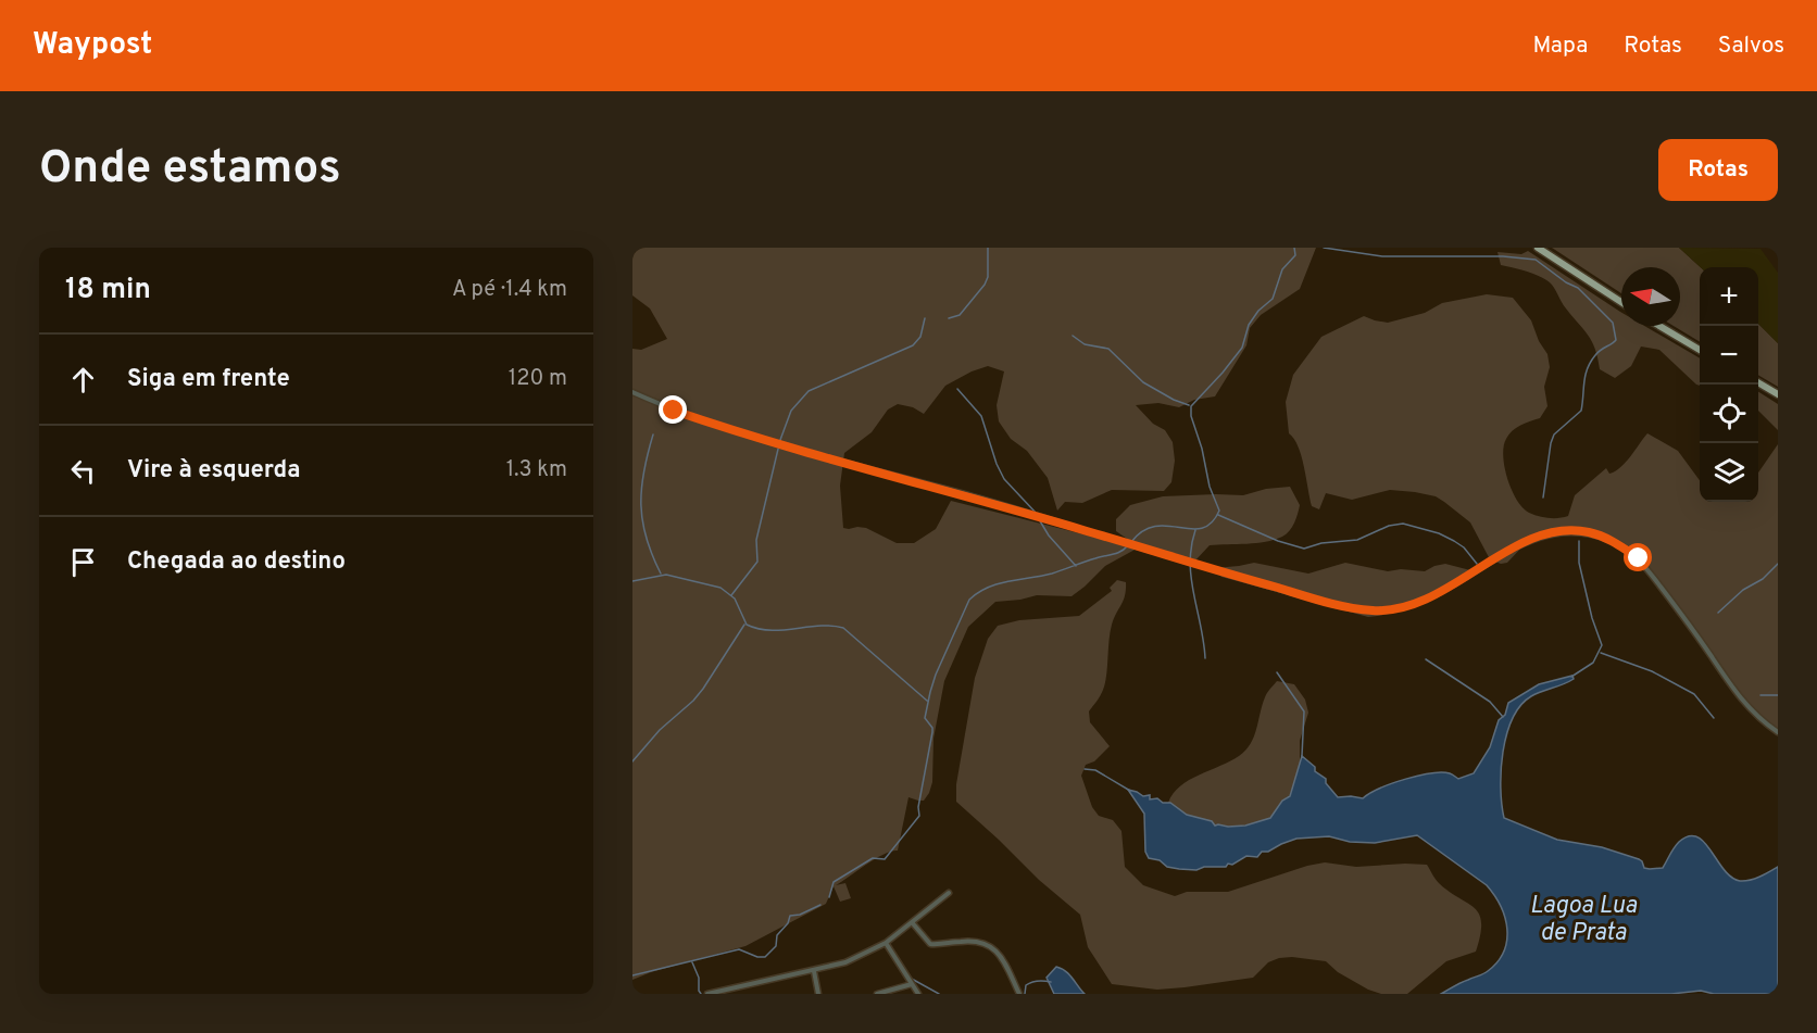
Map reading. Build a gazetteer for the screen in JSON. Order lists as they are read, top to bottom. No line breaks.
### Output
{"water":["Lagoa Lua de Prata"],"north":"left","page":{"header":"Waypost","nav":["Mapa","Rotas","Salvos"],"buttons":"Rotas","title":"Onde estamos","heading":["18 min","A pé · 1.4 km"],"map_buttons":["+","−"],"list":[["Siga em frente","120 m"],["Vire à esquerda","1.3 km"],"Chegada ao destino"]}}
